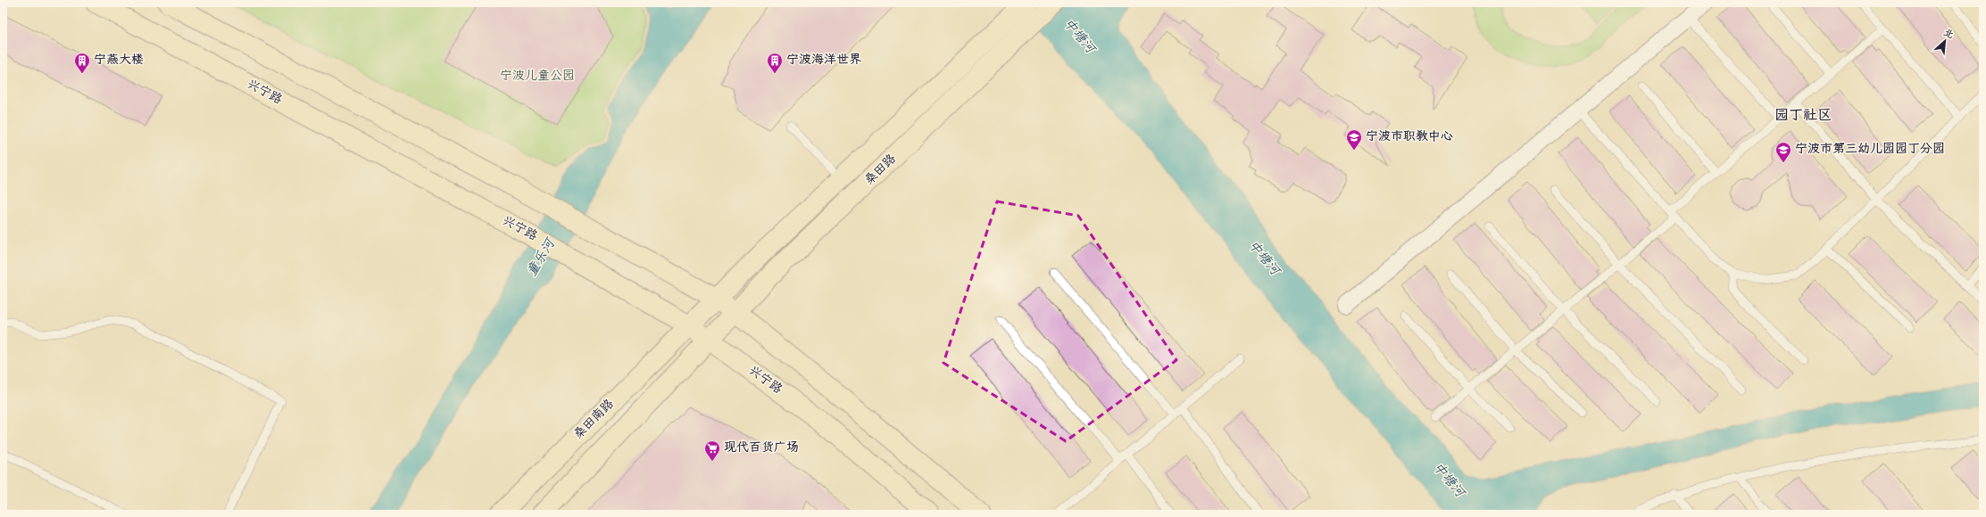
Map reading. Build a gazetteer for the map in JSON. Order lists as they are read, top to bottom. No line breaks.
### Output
{"streets":{"main road":["兴宁路","桑田路","桑田南路"]},"crossings":[["兴宁路","桑田路"],["兴宁路","桑田南路"],["桑田路","桑田南路"]],"districts":["园丁社区"],"water":["中塘河","童乐河"],"parks":["宁波儿童公园"],"places":{"building":["宁燕大楼","宁波海洋世界"],"school or university":["宁波市职教中心","宁波市第三幼儿园园丁分园"],"supermarket":["现代百货广场"]},"north":"top right"}
